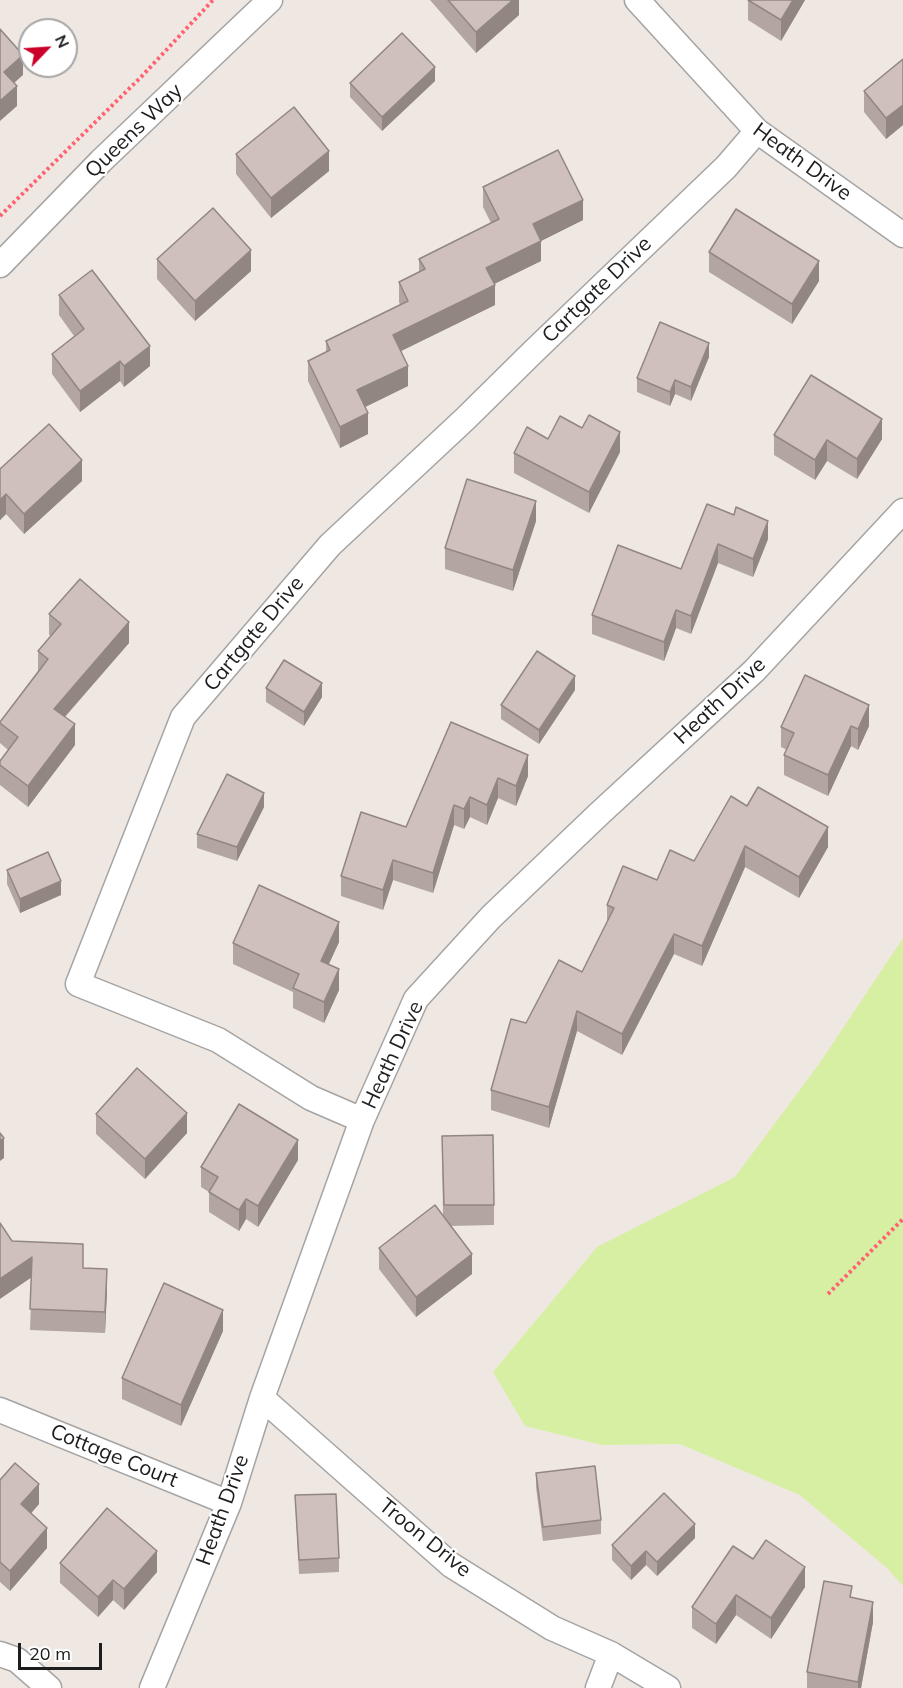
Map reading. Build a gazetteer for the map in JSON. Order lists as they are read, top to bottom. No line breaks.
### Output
{"streets":{"street":["Queens Way","Heath Drive","Cartgate Drive","Cottage Court","Troon Drive"]},"crossings":[["Heath Drive","Cartgate Drive"],["Heath Drive","Cottage Court"],["Heath Drive","Troon Drive"]],"scale_bar":"20 m","north":"top right"}
